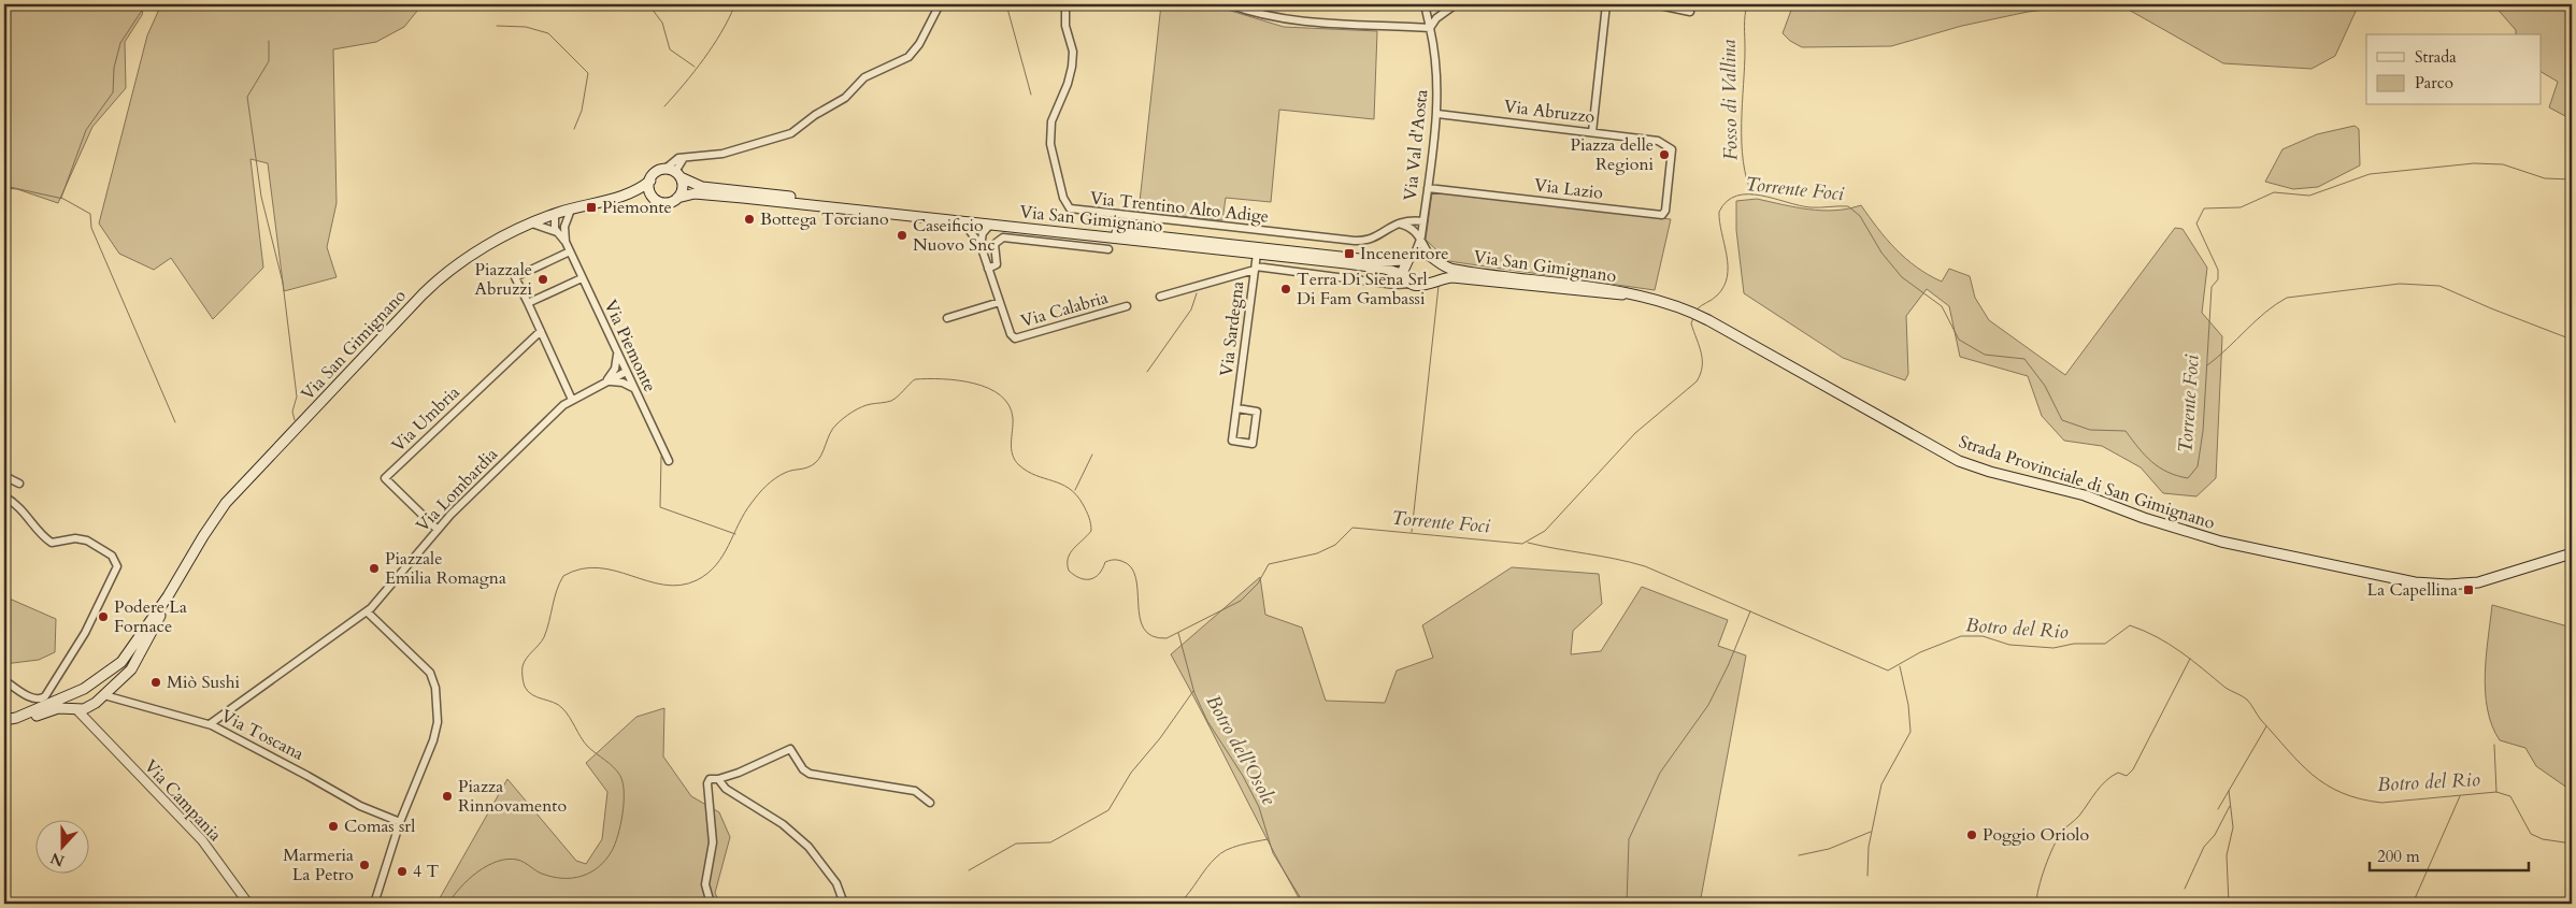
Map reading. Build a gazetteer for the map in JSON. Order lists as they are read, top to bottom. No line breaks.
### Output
{"streets":{"main road":["Via San Gimignano","Strada Provinciale di San Gimignano"],"street":["Via Abruzzo","Via Val d'Aosta","Via Lazio","Via Trentino Alto Adige","Via Calabria","Via Sardegna","Via Piemonte","Via Umbria","Via Lombardia","Via Toscana","Via Campania"]},"crossings":[["Via Abruzzo","Via Val d'Aosta"],["Via Abruzzo","Via Lazio"],["Via Val d'Aosta","Via Lazio"],["Via Val d'Aosta","Via Trentino Alto Adige"],["Via Val d'Aosta","Via San Gimignano"],["Via San Gimignano","Via Calabria"],["Via San Gimignano","Via Sardegna"],["Via San Gimignano","Via Piemonte"],["Via San Gimignano","Strada Provinciale di San Gimignano"],["Via San Gimignano","Via Toscana"],["Via San Gimignano","Via Campania"],["Via Piemonte","Via Lombardia"],["Via Umbria","Via Lombardia"],["Via Lombardia","Via Toscana"]],"water":["Fosso di Vallina","Torrente Foci","Botro del Rio","Botro dell'Osole"],"places":{"other":["Piazza delle Regioni","Bottega Torciano","Caseificio Nuovo Snc","Piazzale Abruzzi","Terra Di Siena Srl Di Fam Gambassi","Piazzale Emilia Romagna","Podere La Fornace","Miò Sushi","Piazza Rinnovamento","Comas srl","Poggio Oriolo","Marmeria La Petro","4 T"],"transit":["Piemonte","Inceneritore","La Capellina"]},"legend":["Strada","Parco"],"scale_bar":"200 m","north":"bottom"}
